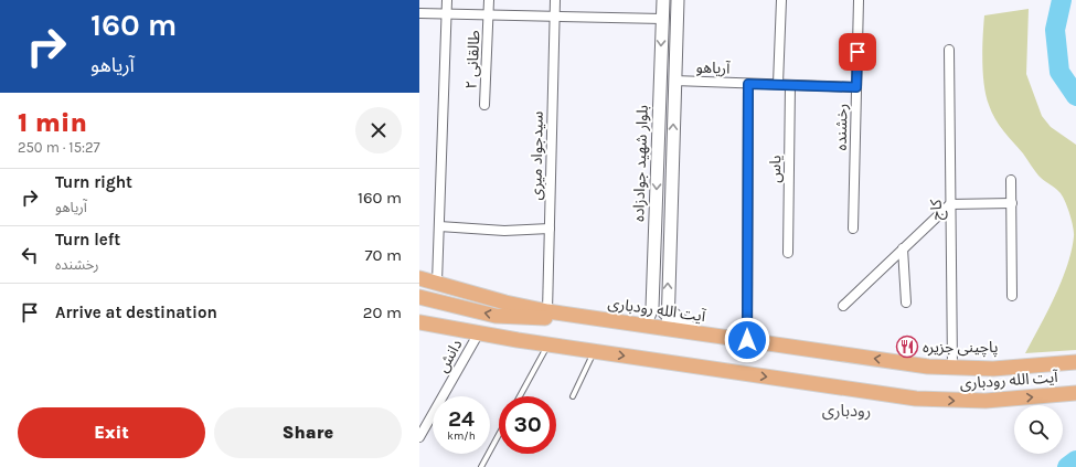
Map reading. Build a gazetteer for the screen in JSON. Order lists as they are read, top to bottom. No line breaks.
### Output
{"streets":{"main road":["آیت الله رودباری"],"street":["طالقانی ۲","آریاهو","رخشنده","سیدجواد میری","بلوار شهید جوادزاده","یاس","کاج","دانش"]},"crossings":[["آریاهو","رخشنده"],["آریاهو","بلوار شهید جوادزاده"],["آریاهو","یاس"],["سیدجواد میری","آیت الله رودباری"],["بلوار شهید جوادزاده","آیت الله رودباری"],["کاج","آیت الله رودباری"],["آیت الله رودباری","دانش"]],"districts":["رودباری"],"places":{"restaurant":["پاچینی جزیره"]},"page":{"turn":["160 m","آریاهو"],"heading":["1 min","250 m · 15:27"],"list":[{"name":"Turn right","note":"آریاهو","value":"160 m"},{"name":"Turn left","note":"رخشنده","value":"70 m"},{"name":"Arrive at destination","value":"20 m"}],"speed":"24 km/h","limit":"30","buttons":["Exit","Share"]}}
